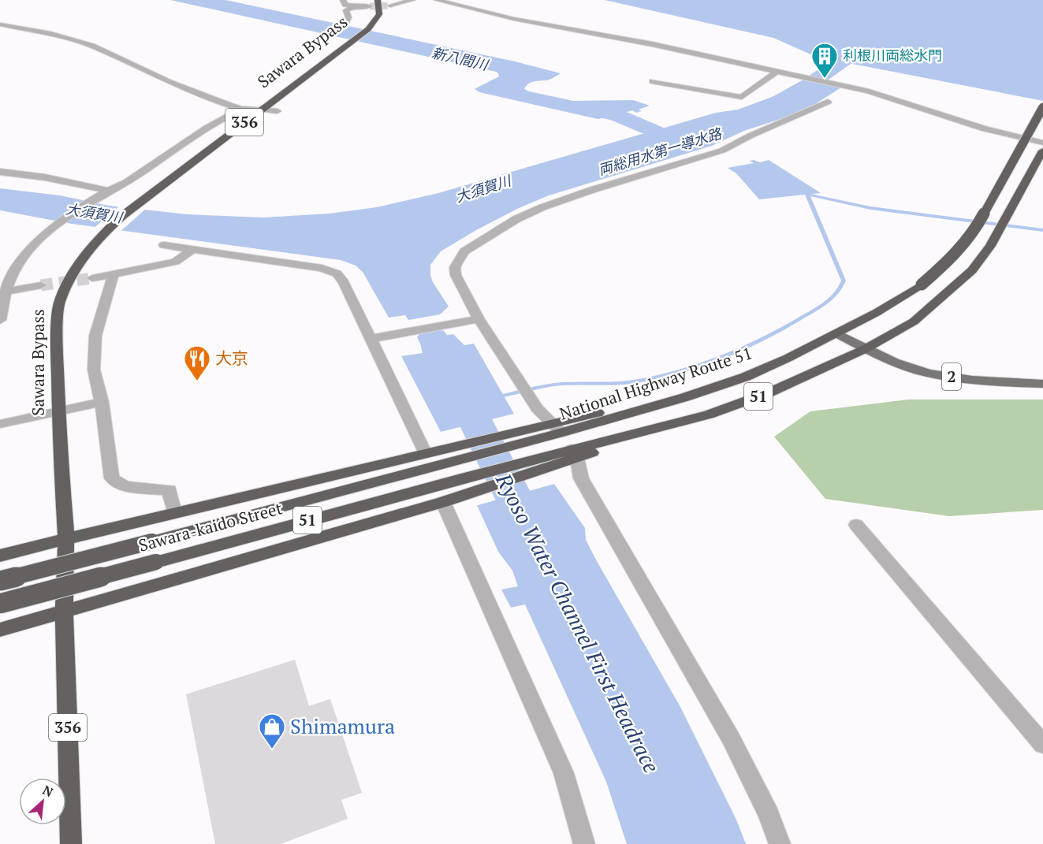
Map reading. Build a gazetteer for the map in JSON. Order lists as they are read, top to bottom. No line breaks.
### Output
{"streets":{"highway":["Sawara Bypass","356","National Highway Route 51","51","Sawara-kaido Street"],"main road":["2"]},"crossings":[["2","National Highway Route 51"],["2","51"],["National Highway Route 51","Sawara-kaido Street"]],"water":["新八間川","両総用水第一導水路","大須賀川","Ryoso Water Channel First Headrace"],"places":{"building":["利根川両総水門"],"restaurant":["大京"],"shop":["Shimamura"]},"north":"top right"}
